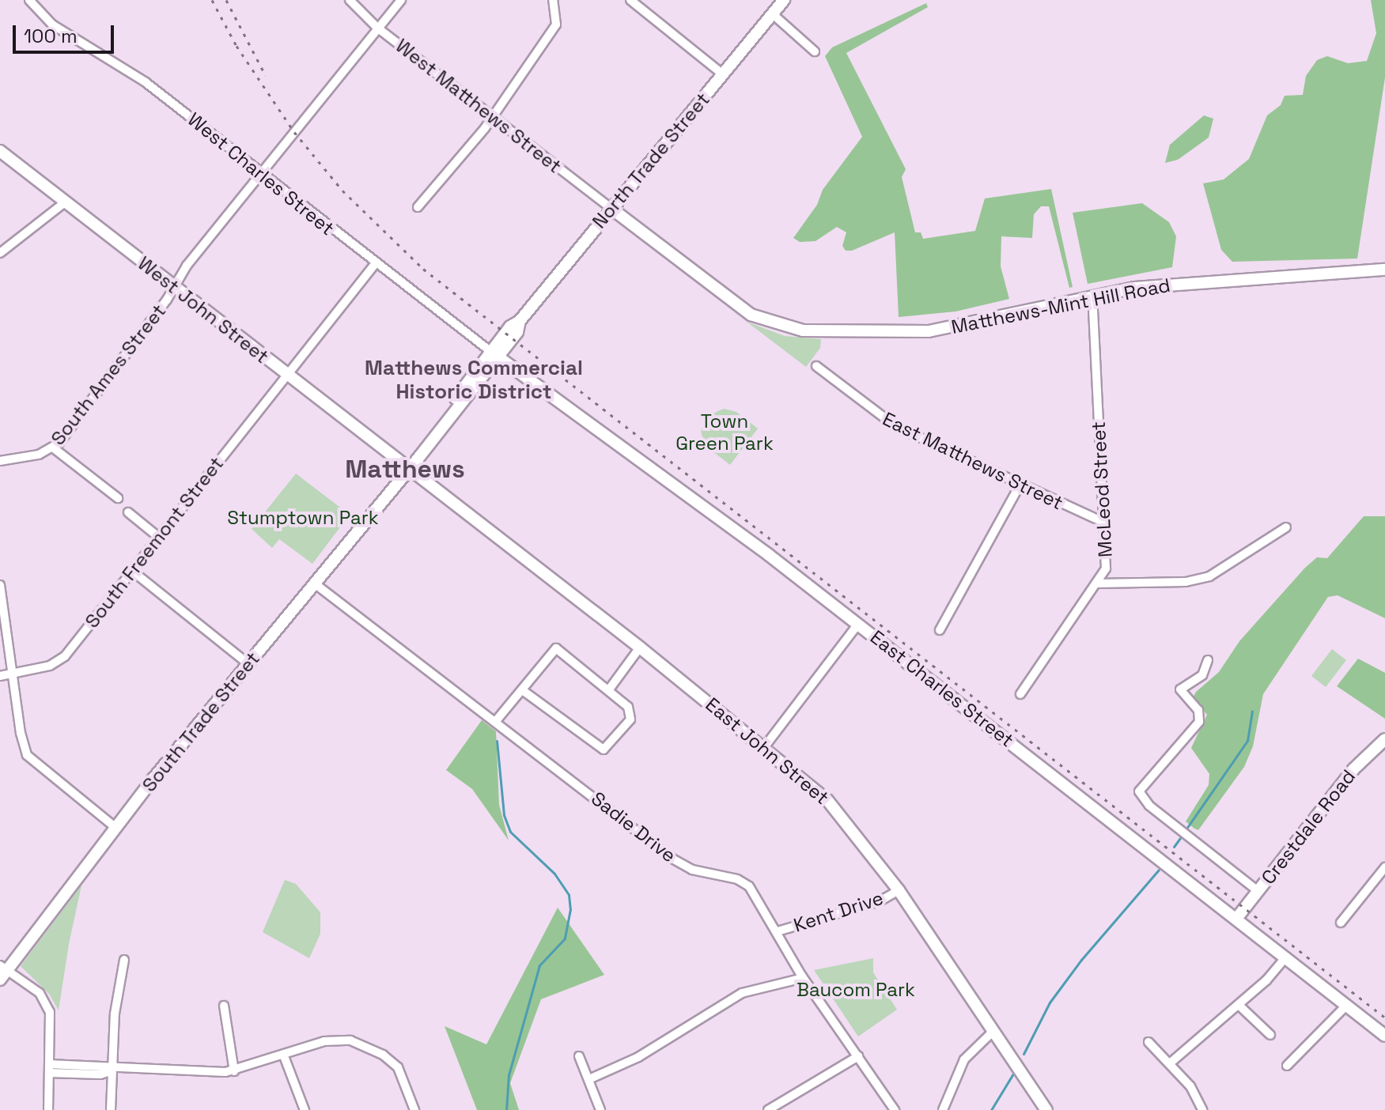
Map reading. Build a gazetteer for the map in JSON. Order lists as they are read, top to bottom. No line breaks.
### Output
{"streets":{"main road":["North Trade Street","Matthews-Mint Hill Road","West John Street","East Charles Street","South Trade Street","East John Street","Crestdale Road"],"street":["West Matthews Street","West Charles Street","South Ames Street","East Matthews Street","McLeod Street","South Freemont Street","Sadie Drive","Kent Drive"]},"crossings":[["West Matthews Street","North Trade Street"],["West Matthews Street","Matthews-Mint Hill Road"],["West Matthews Street","South Ames Street"],["North Trade Street","West Charles Street"],["North Trade Street","Matthews-Mint Hill Road"],["North Trade Street","West John Street"],["North Trade Street","East Charles Street"],["North Trade Street","South Trade Street"],["North Trade Street","East John Street"],["West Charles Street","South Ames Street"],["West Charles Street","South Freemont Street"],["West Charles Street","East Charles Street"],["Matthews-Mint Hill Road","McLeod Street"],["West John Street","South Ames Street"],["West John Street","South Freemont Street"],["West John Street","South Trade Street"],["West John Street","East John Street"],["East Matthews Street","McLeod Street"],["East Charles Street","Crestdale Road"],["South Trade Street","East John Street"],["South Trade Street","Sadie Drive"],["East John Street","Kent Drive"],["Sadie Drive","Kent Drive"]],"districts":["Matthews Commercial Historic District","Matthews"],"parks":["Town Green Park","Stumptown Park","Baucom Park"],"scale_bar":"100 m"}
